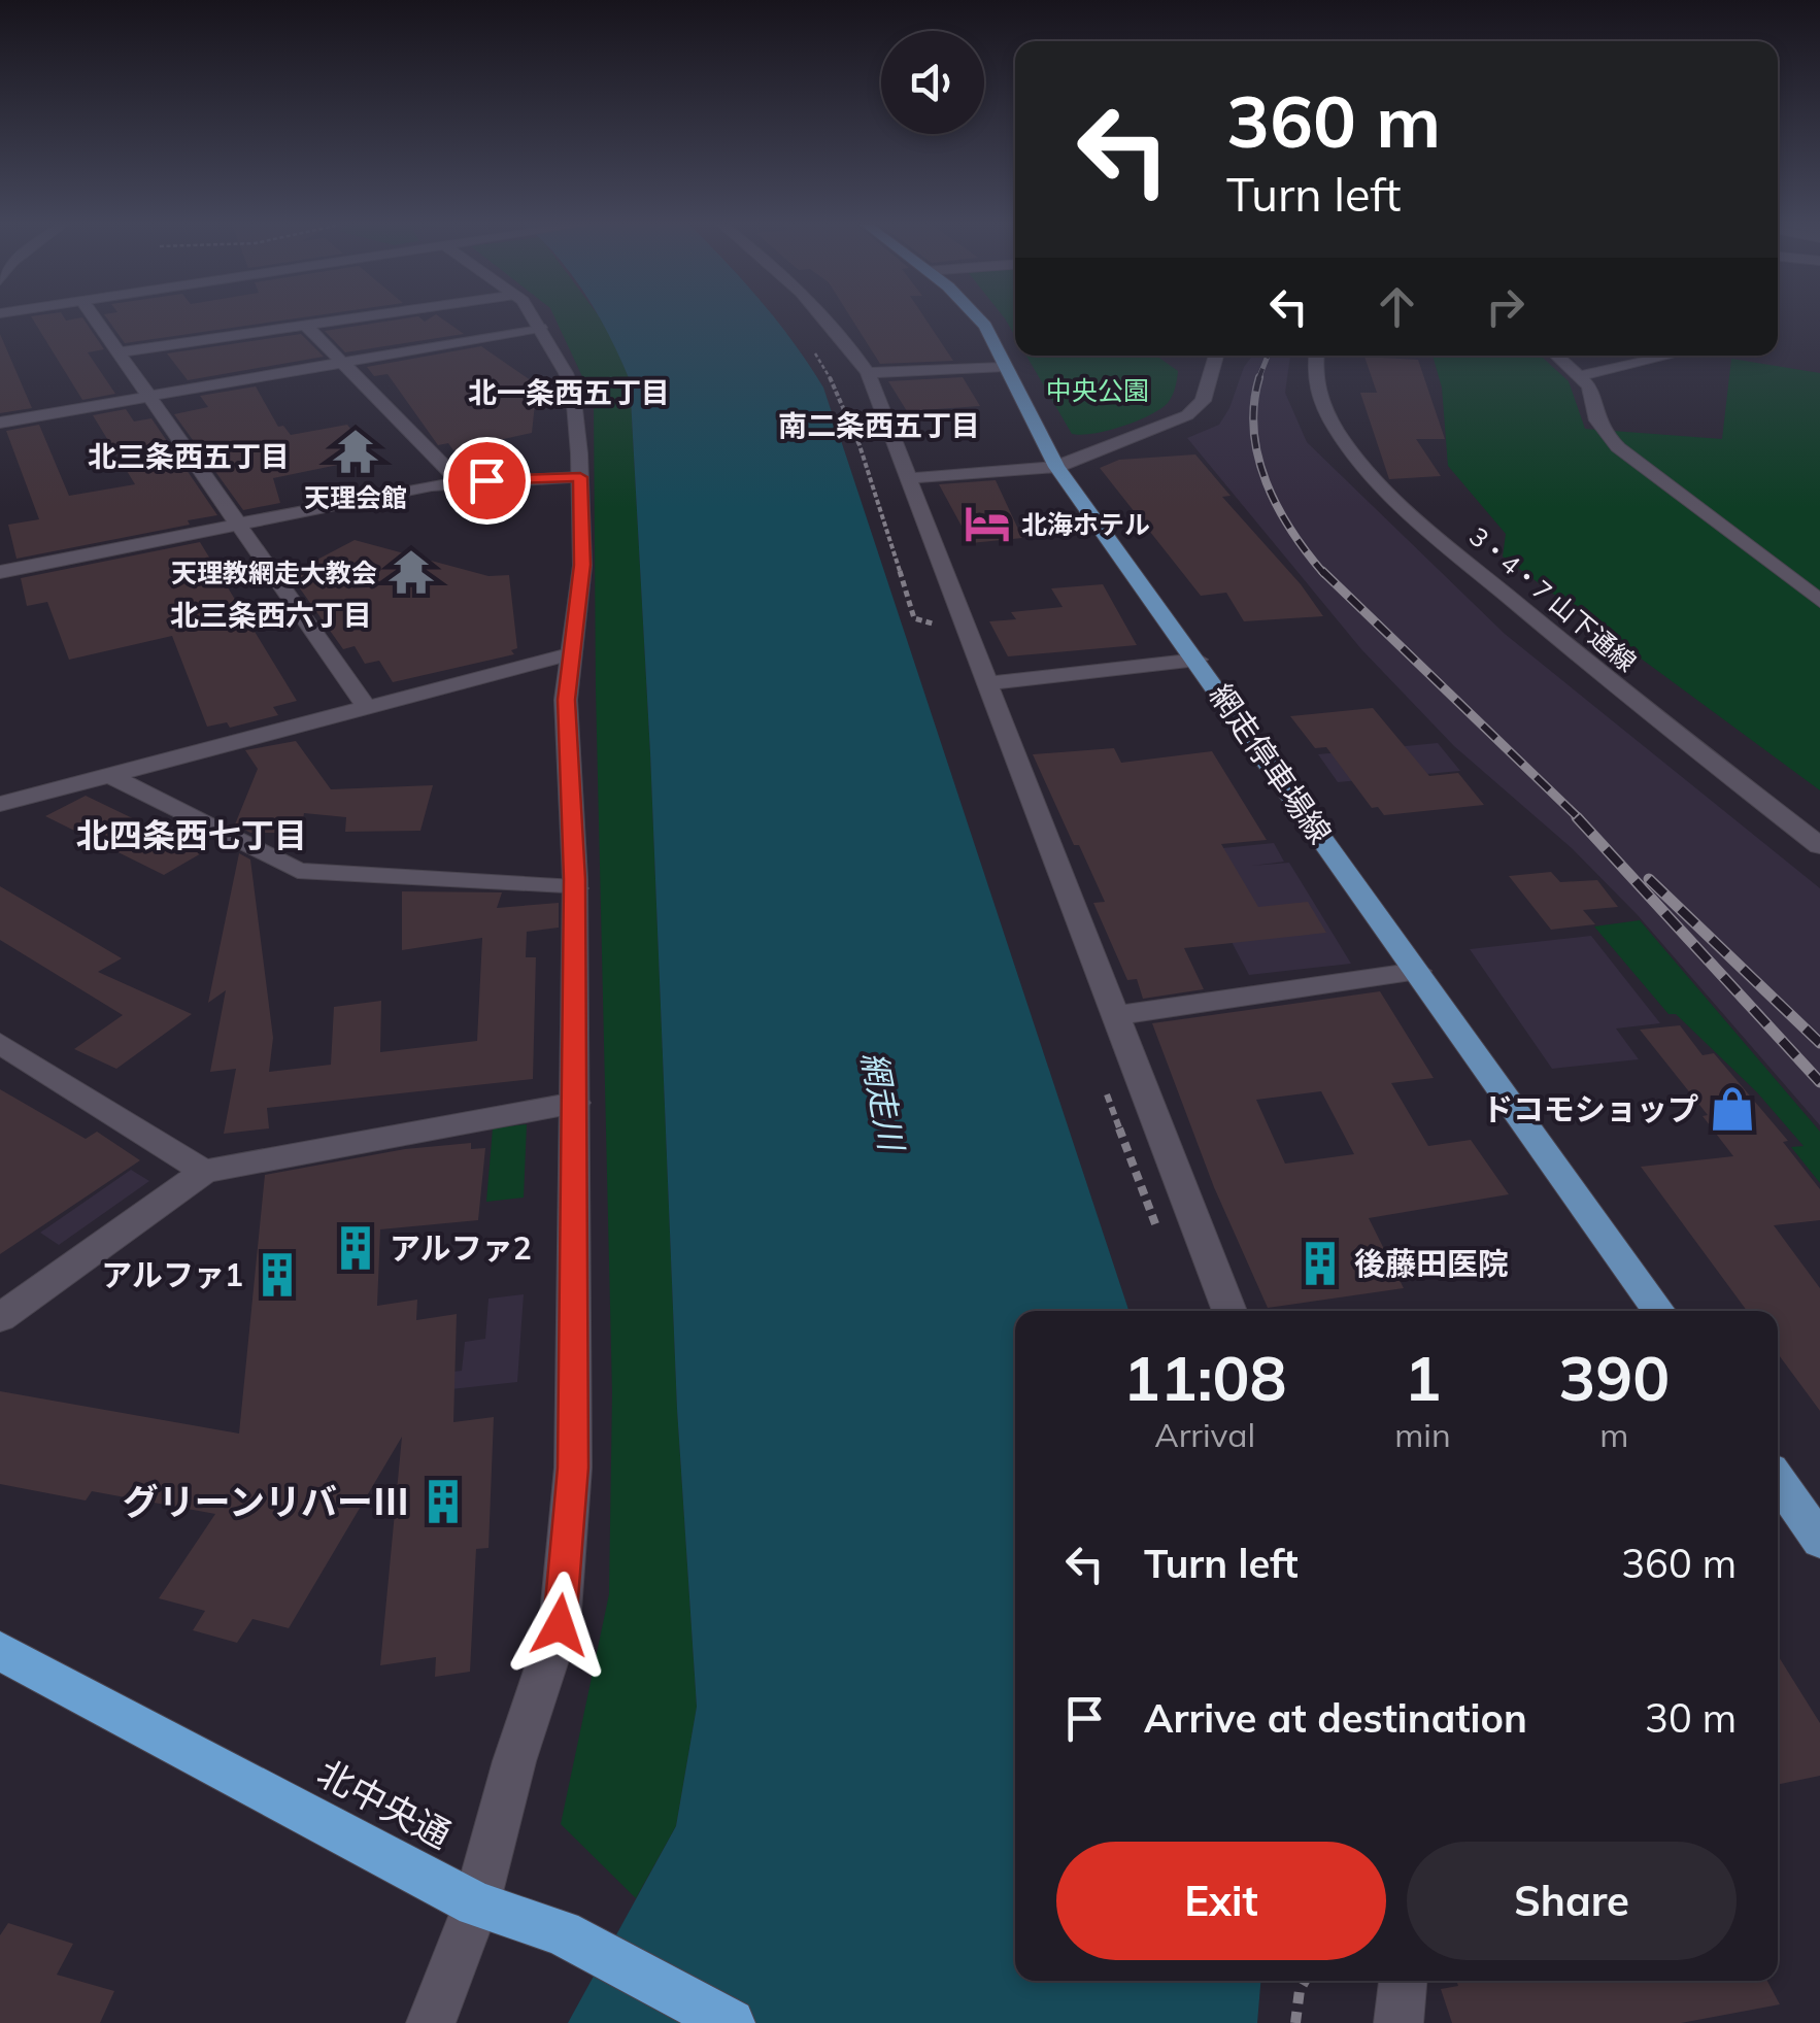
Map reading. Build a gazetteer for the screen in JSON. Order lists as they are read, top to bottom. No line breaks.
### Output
{"streets":{"highway":["北中央通"],"main road":["網走停車場線"],"street":["3・4・7 山下通線"]},"districts":["北一条西五丁目","南二条西五丁目","北三条西五丁目","北三条西六丁目","北四条西七丁目"],"water":["網走川"],"parks":["中央公園"],"places":{"temple":["天理会館","天理教網走大教会"],"hotel":["北海ホテル"],"shop":["ドコモショップ"],"building":["アルファ2","後藤田医院","アルファ1","グリーンリバーⅢ"]},"page":{"turn":["360 m","Turn left"],"eta":["11:08","Arrival","1","min","390","m"],"list":[{"name":"Turn left","value":"360 m"},{"name":"Arrive at destination","value":"30 m"}],"buttons":["Exit","Share"]}}
